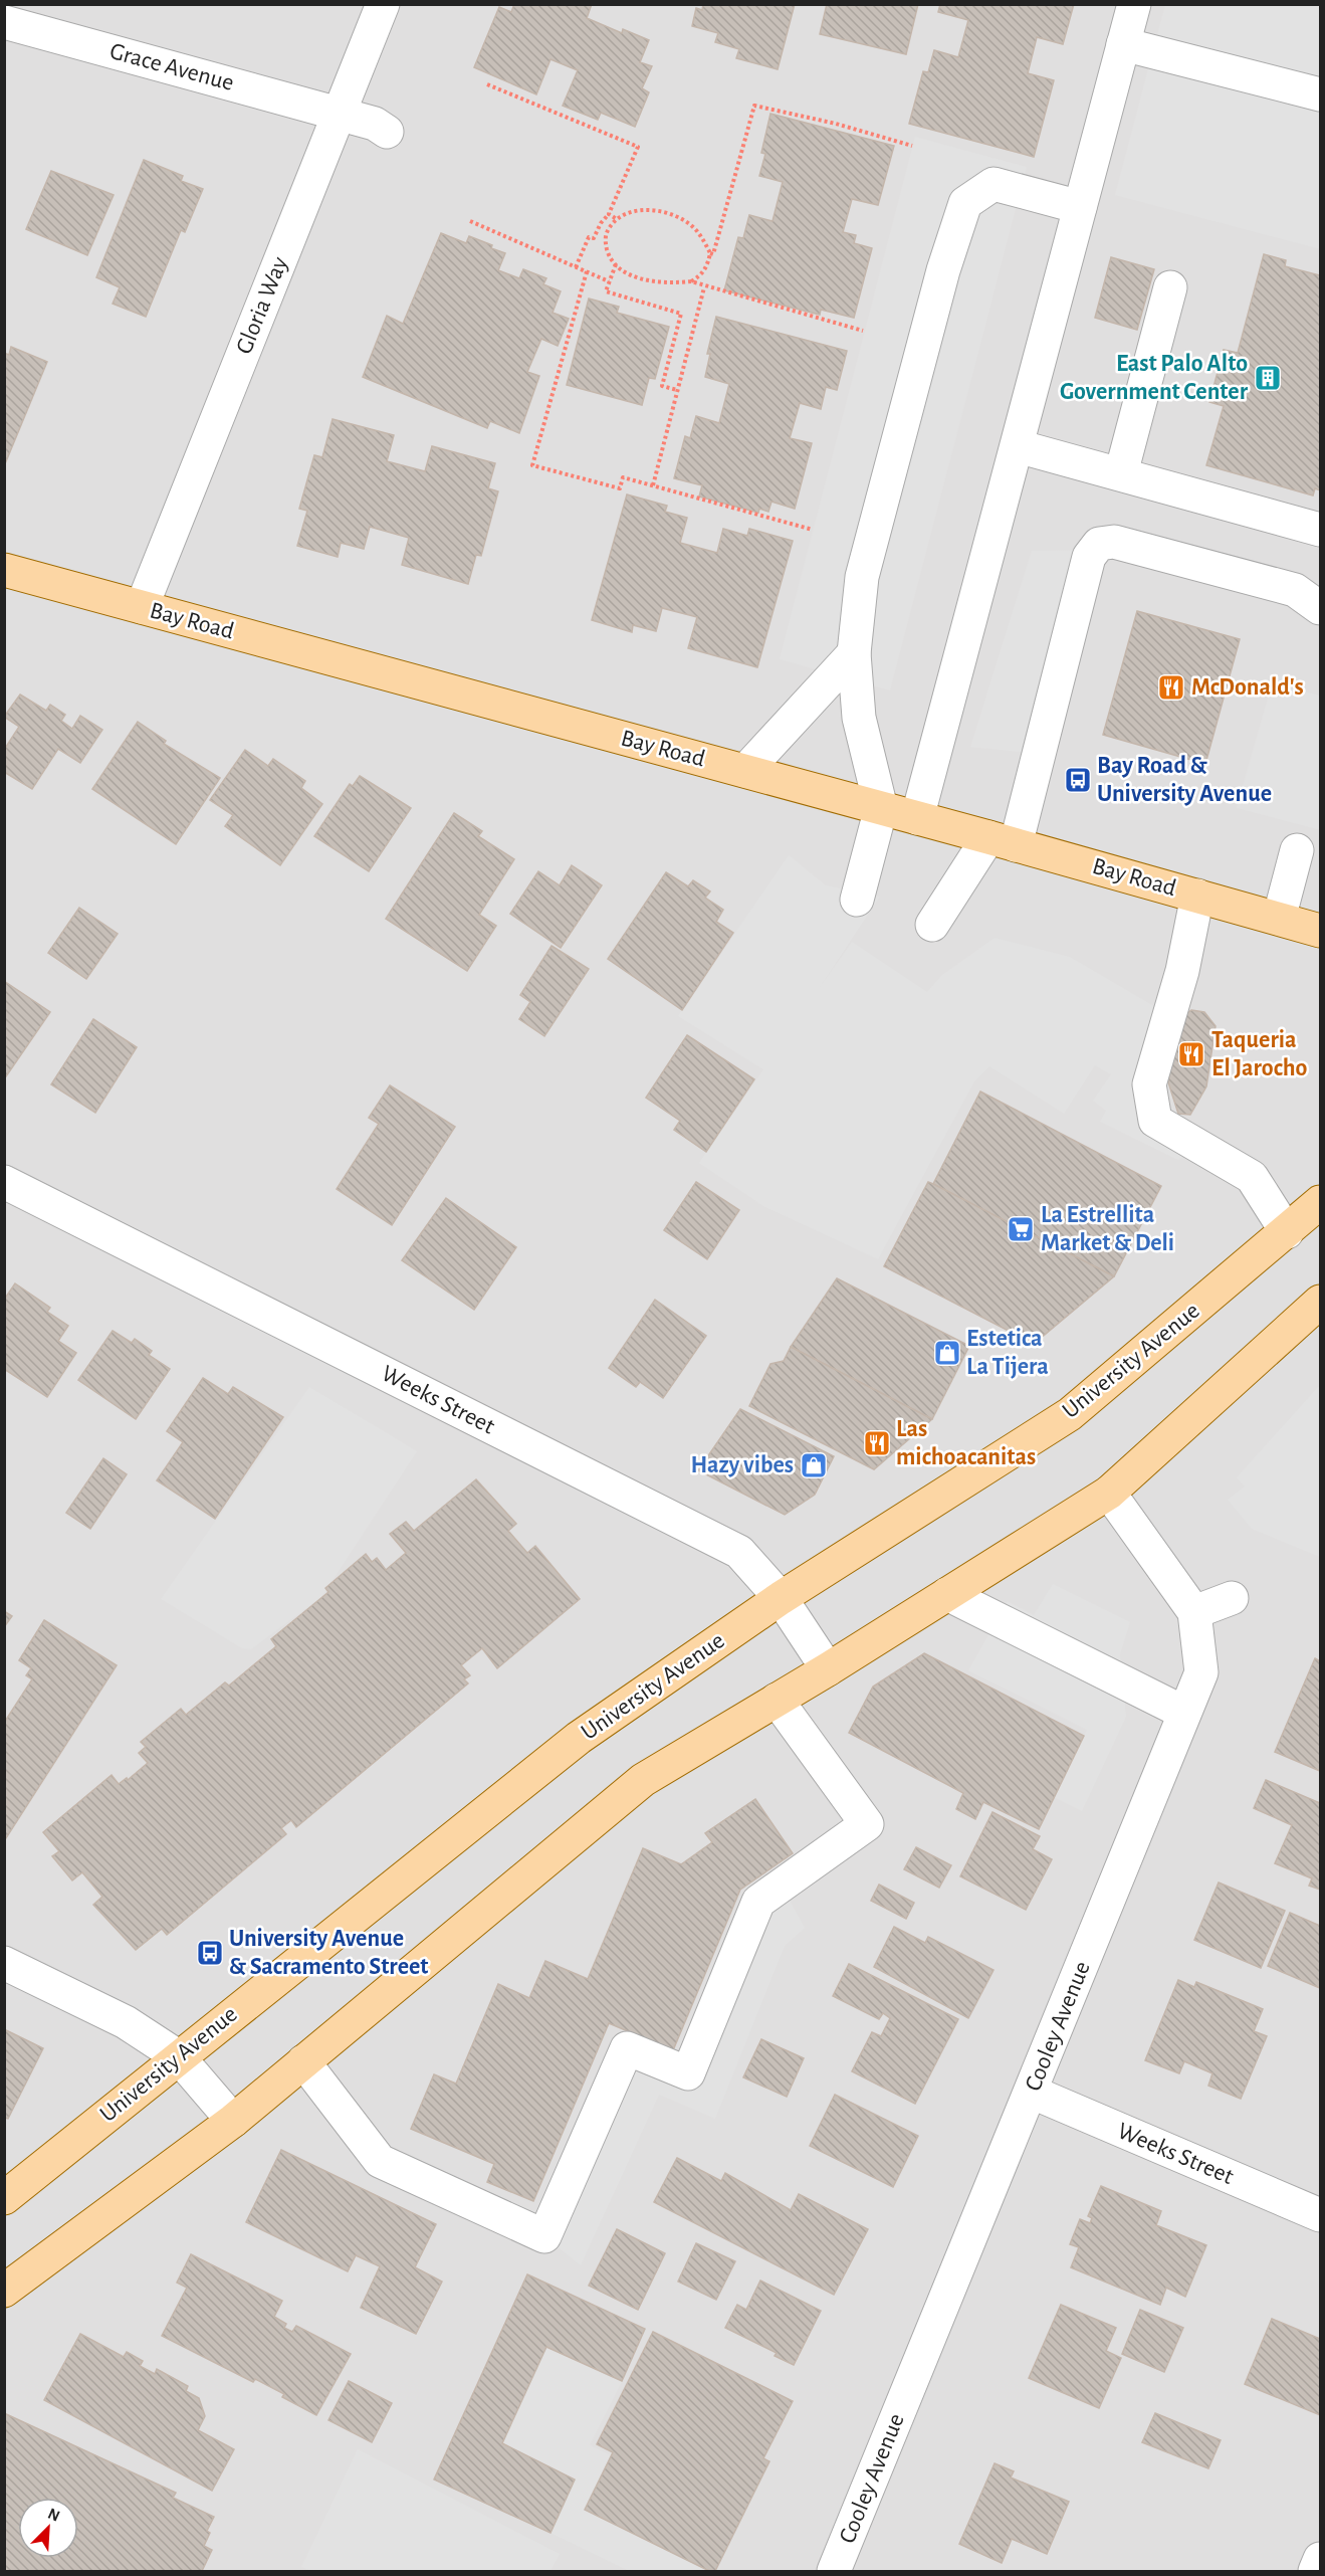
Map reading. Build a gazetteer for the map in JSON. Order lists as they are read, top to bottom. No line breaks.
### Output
{"streets":{"main road":["Bay Road","University Avenue"],"street":["Grace Avenue","Gloria Way","Weeks Street","Cooley Avenue"]},"crossings":[["Grace Avenue","Gloria Way"],["Gloria Way","Bay Road"],["University Avenue","Weeks Street"],["Weeks Street","Cooley Avenue"]],"places":{"building":["East Palo Alto Government Center"],"restaurant":["McDonald's","Taqueria El Jarocho","Las michoacanitas"],"bus stop":["Bay Road & University Avenue","University Avenue & Sacramento Street"],"supermarket":["La Estrellita Market & Deli"],"shop":["Estetica La Tijera","Hazy vibes"]},"north":"top right"}
